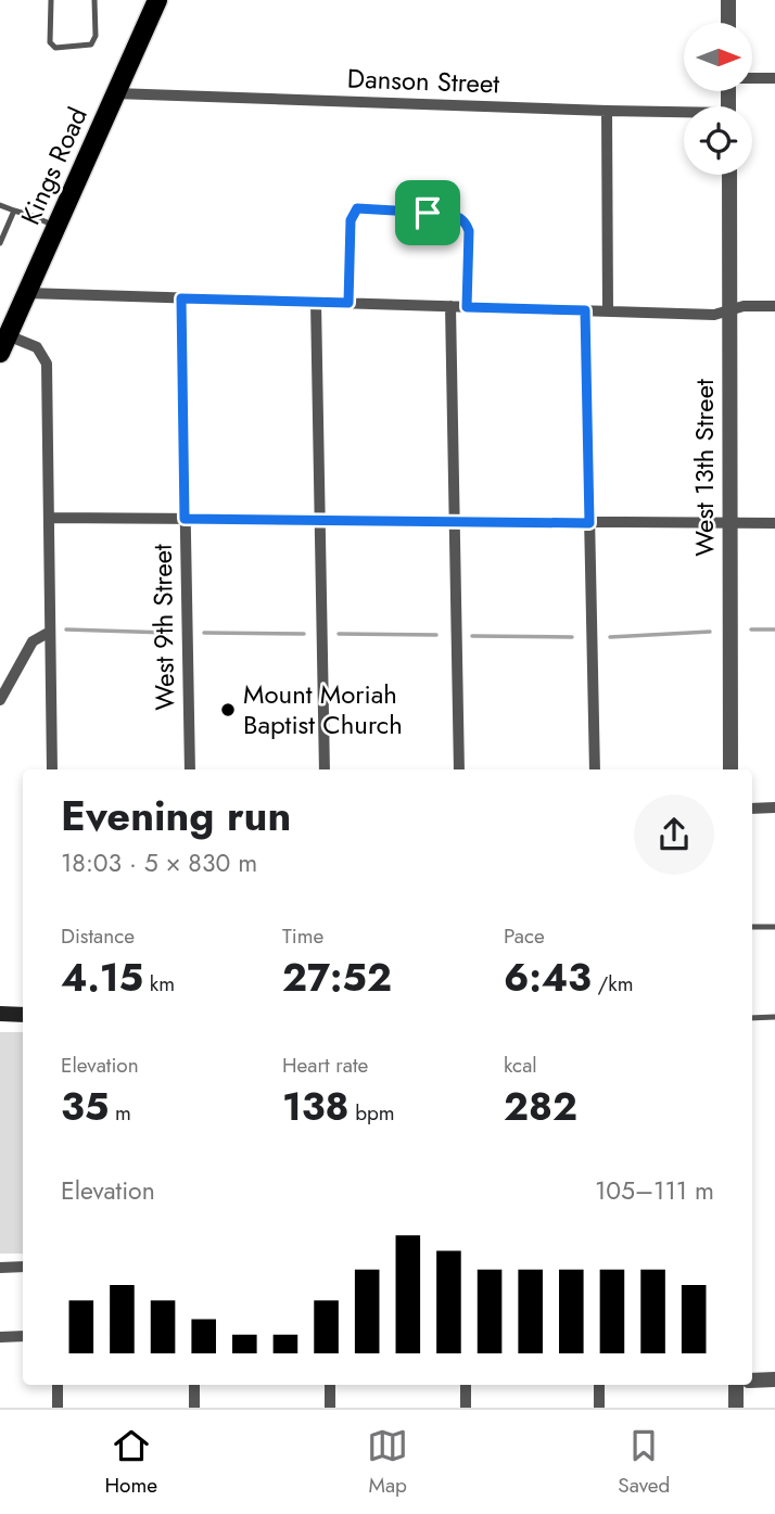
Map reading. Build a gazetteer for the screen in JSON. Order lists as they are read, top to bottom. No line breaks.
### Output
{"streets":{"main road":["Kings Road"],"street":["Danson Street","West 13th Street","West 9th Street"]},"crossings":[["Danson Street","Kings Road"]],"places":["Mount Moriah Baptist Church"],"north":"right","page":{"heading":["Evening run","18:03 · 5 × 830 m"],"stats":[["Distance","4.15 km"],["Time","27:52"],["Pace","6:43 /km"],["Elevation","35 m"],["Heart rate","138 bpm"],["kcal","282"]],"chart":["Elevation","105–111 m"],"tabs":["Home","Map","Saved"]}}
